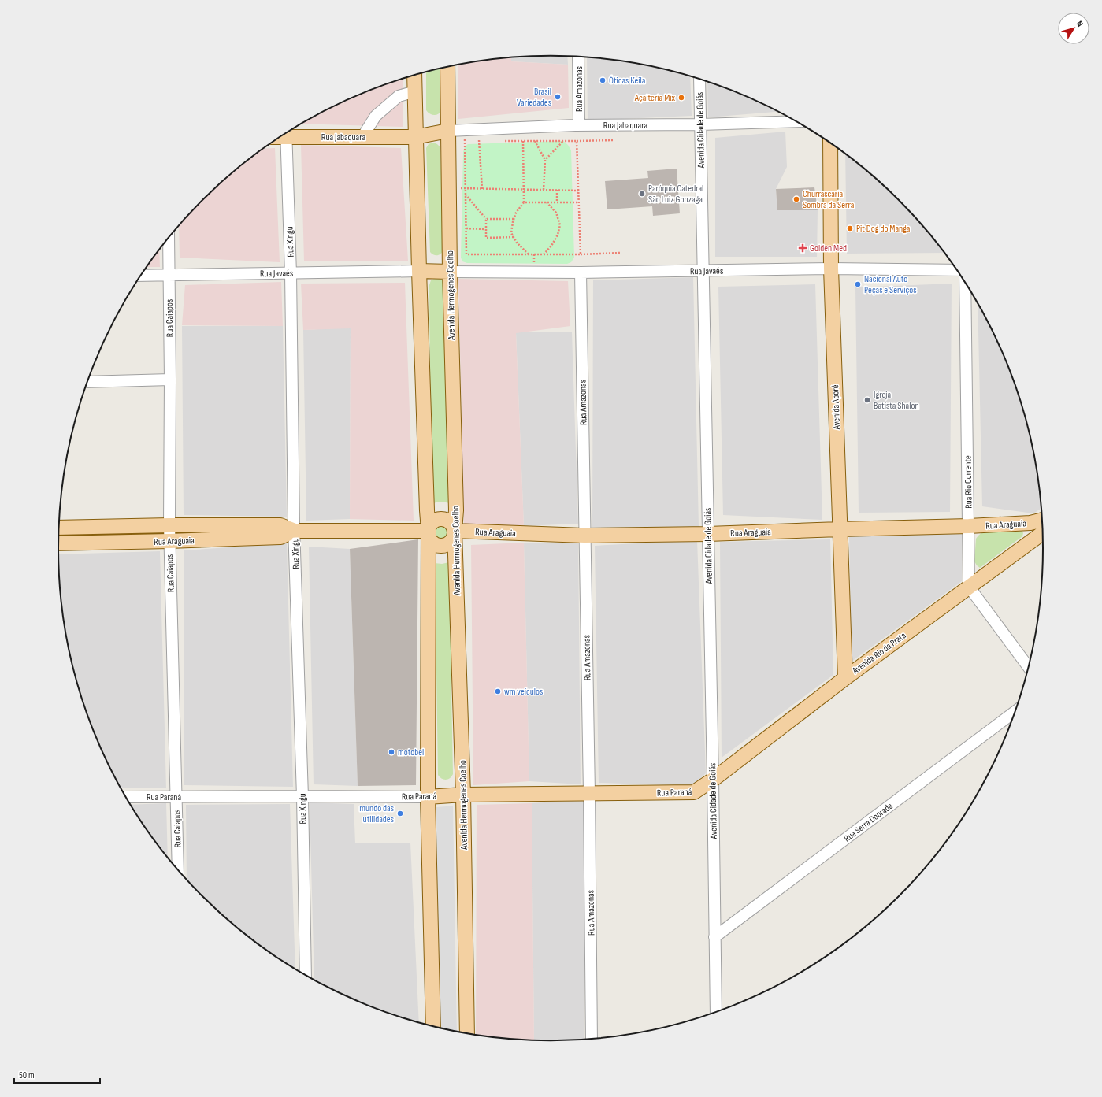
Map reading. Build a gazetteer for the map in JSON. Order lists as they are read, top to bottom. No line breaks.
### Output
{"streets":{"main road":["Rua Jabaquara","Avenida Hermogenes Coelho","Avenida Aporé","Rua Araguaia","Avenida Rio da Prata","Rua Paraná"],"street":["Rua Amazonas","Avenida Cidade de Goiás","Rua Xingu","Rua Javaés","Rua Caiapos","Rua Rio Corrente","Rua Serra Dourada"]},"crossings":[["Rua Amazonas","Rua Jabaquara"],["Rua Amazonas","Rua Javaés"],["Rua Amazonas","Rua Araguaia"],["Rua Amazonas","Rua Paraná"],["Rua Jabaquara","Avenida Cidade de Goiás"],["Rua Jabaquara","Avenida Hermogenes Coelho"],["Avenida Cidade de Goiás","Rua Javaés"],["Avenida Cidade de Goiás","Rua Araguaia"],["Avenida Cidade de Goiás","Avenida Rio da Prata"],["Avenida Cidade de Goiás","Rua Paraná"],["Avenida Cidade de Goiás","Rua Serra Dourada"],["Rua Xingu","Rua Javaés"],["Rua Xingu","Rua Araguaia"],["Rua Xingu","Rua Paraná"],["Rua Javaés","Avenida Hermogenes Coelho"],["Rua Javaés","Rua Caiapos"],["Rua Javaés","Avenida Aporé"],["Avenida Hermogenes Coelho","Rua Araguaia"],["Avenida Hermogenes Coelho","Rua Paraná"],["Rua Caiapos","Rua Araguaia"],["Rua Caiapos","Rua Paraná"],["Avenida Aporé","Rua Araguaia"],["Avenida Aporé","Avenida Rio da Prata"],["Rua Rio Corrente","Rua Araguaia"],["Rua Rio Corrente","Avenida Rio da Prata"],["Avenida Rio da Prata","Rua Paraná"]],"places":{"other":["Óticas Keila","Brasil Variedades","Açaiteria Mix","Paróquia Catedral São Luiz Gonzaga","Churrascaria Sombra da Serra","Pit Dog do Manga","Nacional Auto Peças e Serviços","Igreja Batista Shalon","wm veículos","motobel","mundo das utilidades"],"health":["Golden Med"]},"scale_bar":"50 m","north":"top right"}
